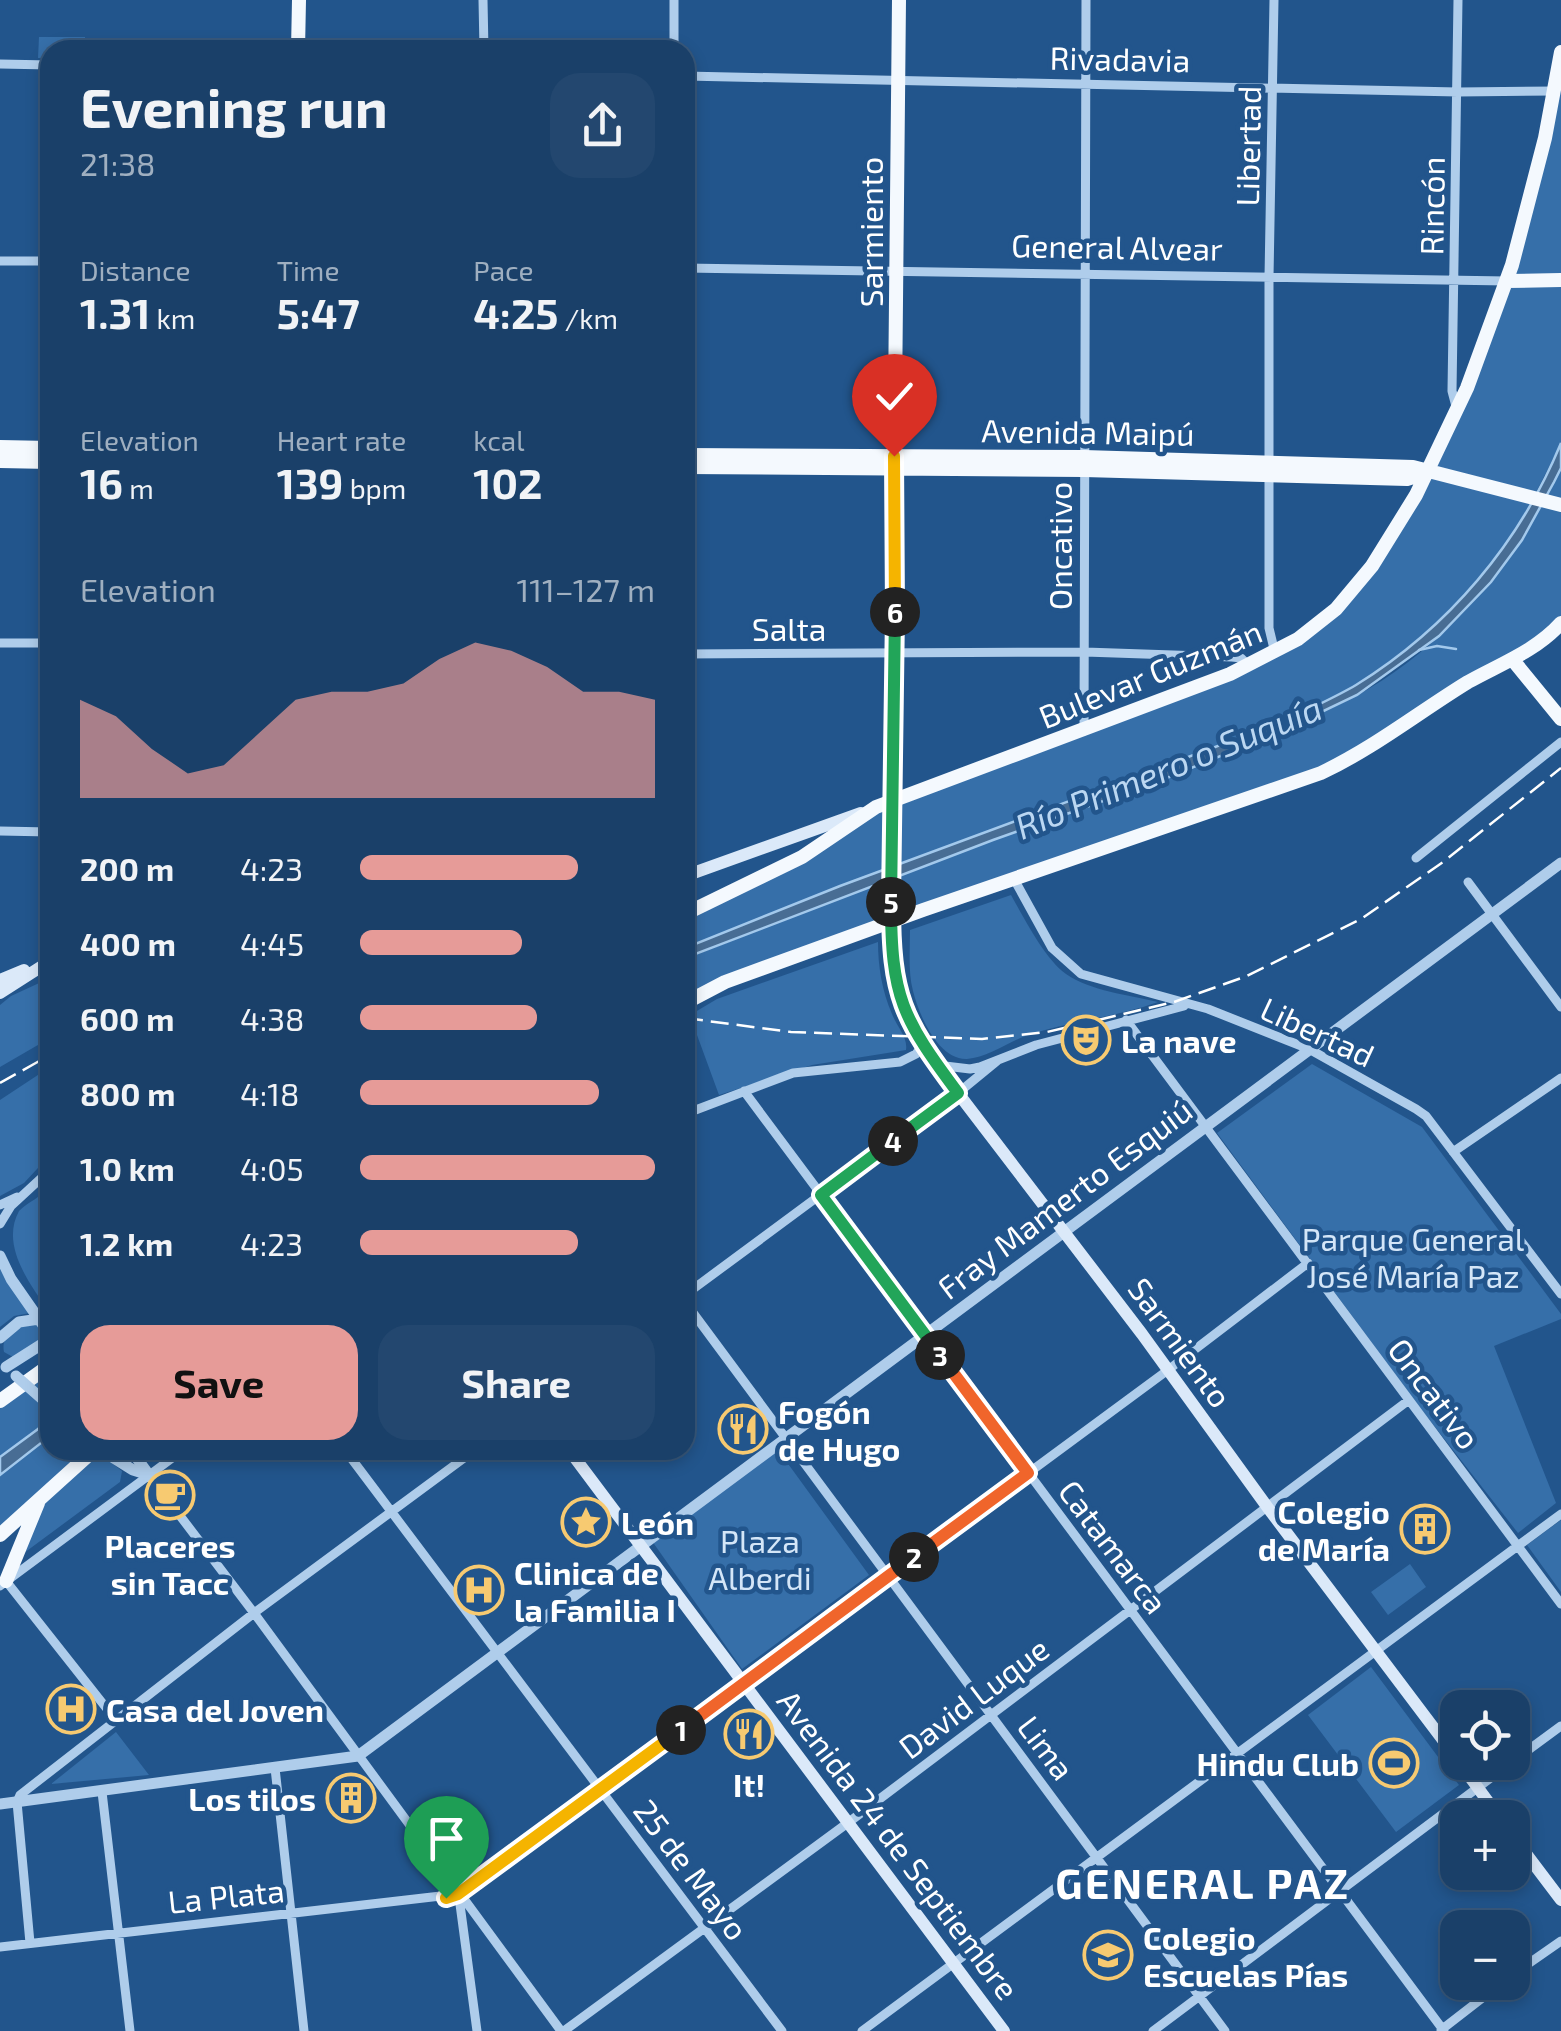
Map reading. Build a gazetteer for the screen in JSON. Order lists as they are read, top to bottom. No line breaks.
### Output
{"streets":{"main road":["Sarmiento","General Alvear","Avenida Maipú","Bulevar Guzmán","Avenida 24 de Septiembre"],"street":["Rivadavia","Libertad","Rincón","Oncativo","Salta","Fray Mamerto Esquiú","Catamarca","David Luque","Lima","25 de Mayo","La Plata"]},"crossings":[["Rivadavia","Libertad"],["Rivadavia","Rincón"],["Rivadavia","Sarmiento"],["Rivadavia","Oncativo"],["Rivadavia","Bulevar Guzmán"],["Libertad","General Alvear"],["Libertad","Avenida Maipú"],["Libertad","Bulevar Guzmán"],["Libertad","Fray Mamerto Esquiú"],["Rincón","General Alvear"],["Rincón","Bulevar Guzmán"],["Sarmiento","General Alvear"],["Sarmiento","Avenida Maipú"],["Sarmiento","Salta"],["Sarmiento","Bulevar Guzmán"],["Sarmiento","Fray Mamerto Esquiú"],["Sarmiento","David Luque"],["General Alvear","Oncativo"],["General Alvear","Bulevar Guzmán"],["Avenida Maipú","Oncativo"],["Avenida Maipú","Bulevar Guzmán"],["Oncativo","Salta"],["Oncativo","Bulevar Guzmán"],["Oncativo","Fray Mamerto Esquiú"],["Oncativo","David Luque"],["Salta","Bulevar Guzmán"],["Fray Mamerto Esquiú","Catamarca"],["Fray Mamerto Esquiú","Lima"],["Fray Mamerto Esquiú","Avenida 24 de Septiembre"],["Fray Mamerto Esquiú","25 de Mayo"],["Catamarca","David Luque"],["David Luque","Lima"],["David Luque","Avenida 24 de Septiembre"],["David Luque","25 de Mayo"]],"districts":["GENERAL PAZ"],"water":["Río Primero o Suquía"],"parks":["Parque General José María Paz","Plaza Alberdi"],"places":{"theatre":["La nave"],"restaurant":["Fogón de Hugo","It!"],"cafe":["Placeres sin Tacc"],"place":["León"],"building":["Colegio de María","Los tilos"],"hospital":["Clinica de la Familia I","Casa del Joven"],"sports":["Hindu Club"],"school or university":["Colegio Escuelas Pías"]},"page":{"heading":["Evening run","21:38"],"stats":[["Distance","1.31 km"],["Time","5:47"],["Pace","4:25 /km"],["Elevation","16 m"],["Heart rate","139 bpm"],["kcal","102"]],"chart":["Elevation","111–127 m"],"pins":["6","5","4","3","2","1"],"list":[{"name":"200 m","note":"4:23"},{"name":"400 m","note":"4:45"},{"name":"600 m","note":"4:38"},{"name":"800 m","note":"4:18"},{"name":"1.0 km","note":"4:05"},{"name":"1.2 km","note":"4:23"}],"buttons":["Save","Share"],"map_buttons":["+","−"]}}
